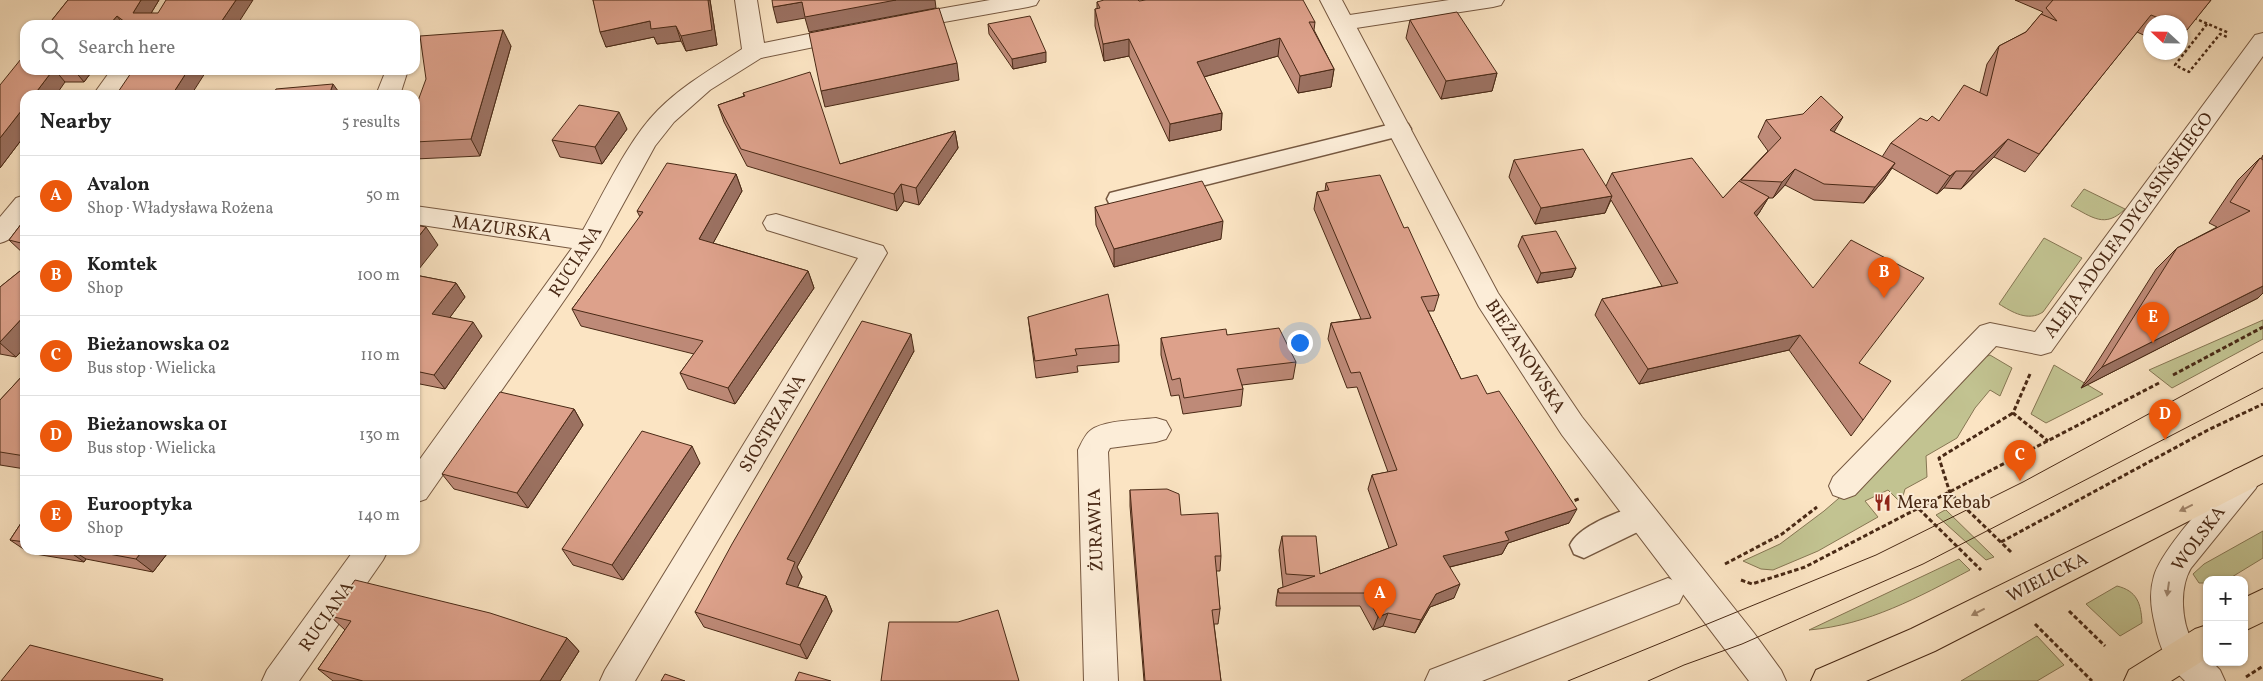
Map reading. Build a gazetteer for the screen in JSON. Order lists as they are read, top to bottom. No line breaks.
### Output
{"streets":{"main road":["WIELICKA"],"street":["ALEJA ADOLFA DYGASIŃSKIEGO","MAZURSKA","RUCIANA","BIEŻANOWSKA","SIOSTRZANA","ŻURAWIA","WOLSKA"]},"crossings":[["MAZURSKA","RUCIANA"],["WOLSKA","WIELICKA"]],"one_way":["WOLSKA","WIELICKA"],"places":{"restaurant":["Mera Kebab"]},"north":"left","page":{"search":"Search here","heading":["Nearby","5 results"],"list":[{"mark":"A","name":"Avalon","note":"Shop · Władysława Rożena","value":"50 m"},{"mark":"B","name":"Komtek","note":"Shop","value":"100 m"},{"mark":"C","name":"Bieżanowska 02","note":"Bus stop · Wielicka","value":"110 m"},{"mark":"D","name":"Bieżanowska 01","note":"Bus stop · Wielicka","value":"130 m"},{"mark":"E","name":"Eurooptyka","note":"Shop","value":"140 m"}],"pins":["B","E","D","C","A"],"map_buttons":["+","−"]}}
